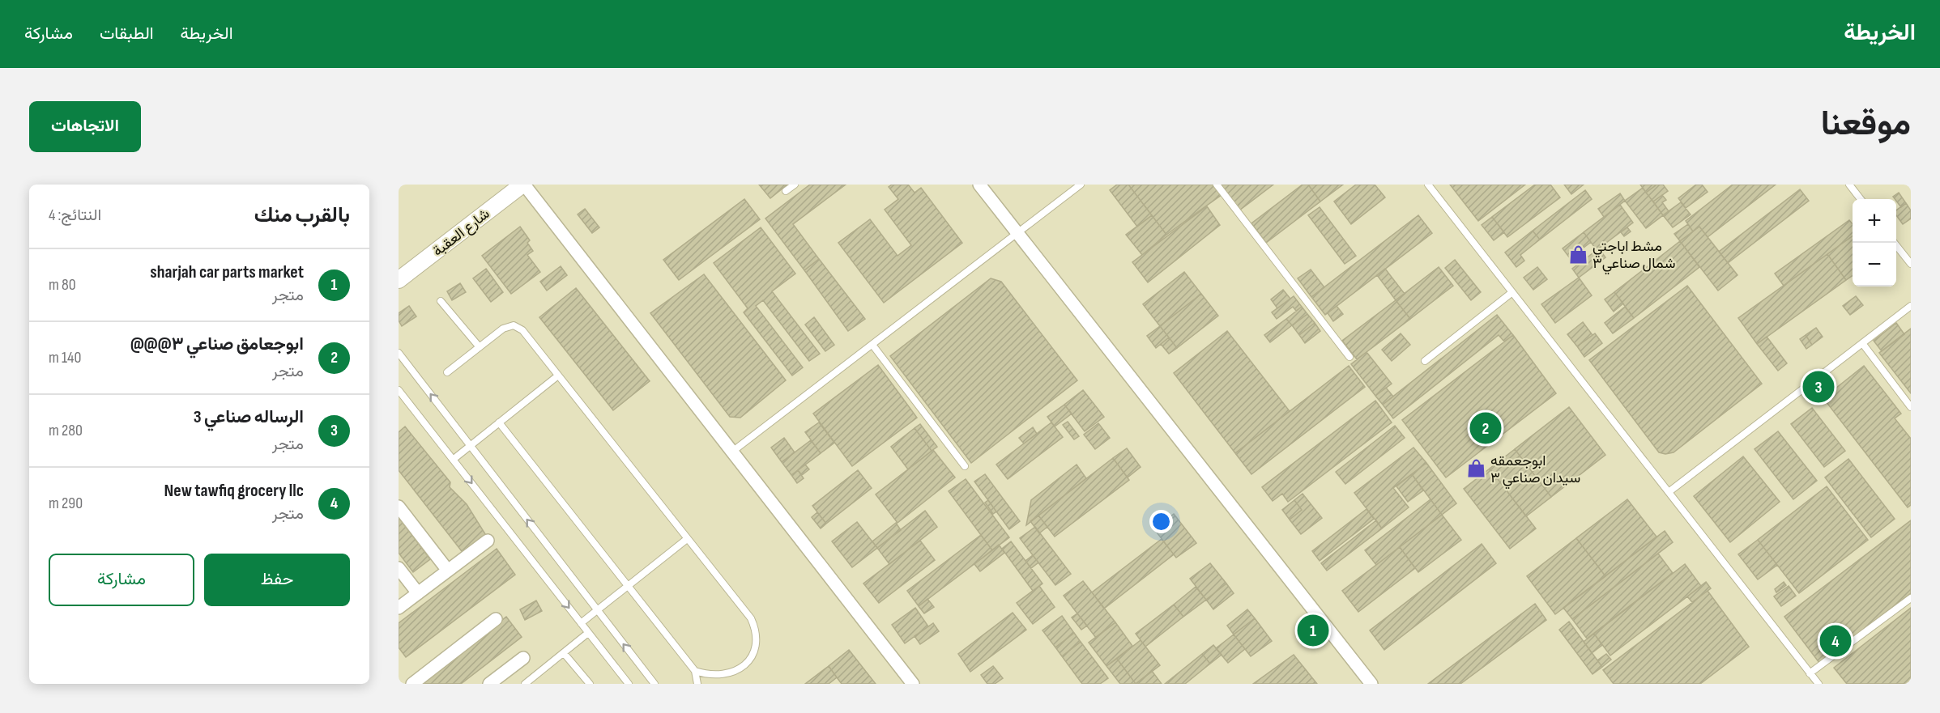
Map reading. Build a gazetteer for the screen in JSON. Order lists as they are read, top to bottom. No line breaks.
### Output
{"streets":{"street":["شارع العقبة"]},"places":{"shop":["مشط اباجتي شمال صناعي٣","ابوجعمقه سيدان صناعي ٣"]},"page":{"header":"الخريطة","nav":["الخريطة","الطبقات","مشاركة"],"title":"موقعنا","buttons":["الاتجاهات",["حفظ","مشاركة"]],"heading":["بالقرب منك","النتائج: 4"],"map_buttons":["+","−"],"list":[{"mark":"1","name":"sharjah car parts market","note":"متجر","value":"80 m"},{"mark":"2","name":"ابوجعامق صناعي ٣@@@","note":"متجر","value":"140 m"},{"mark":"3","name":"الرساله صناعي 3","note":"متجر","value":"280 m"},{"mark":"4","name":"New tawfiq grocery llc","note":"متجر","value":"290 m"}],"pins":["3","2","1","4"]}}
